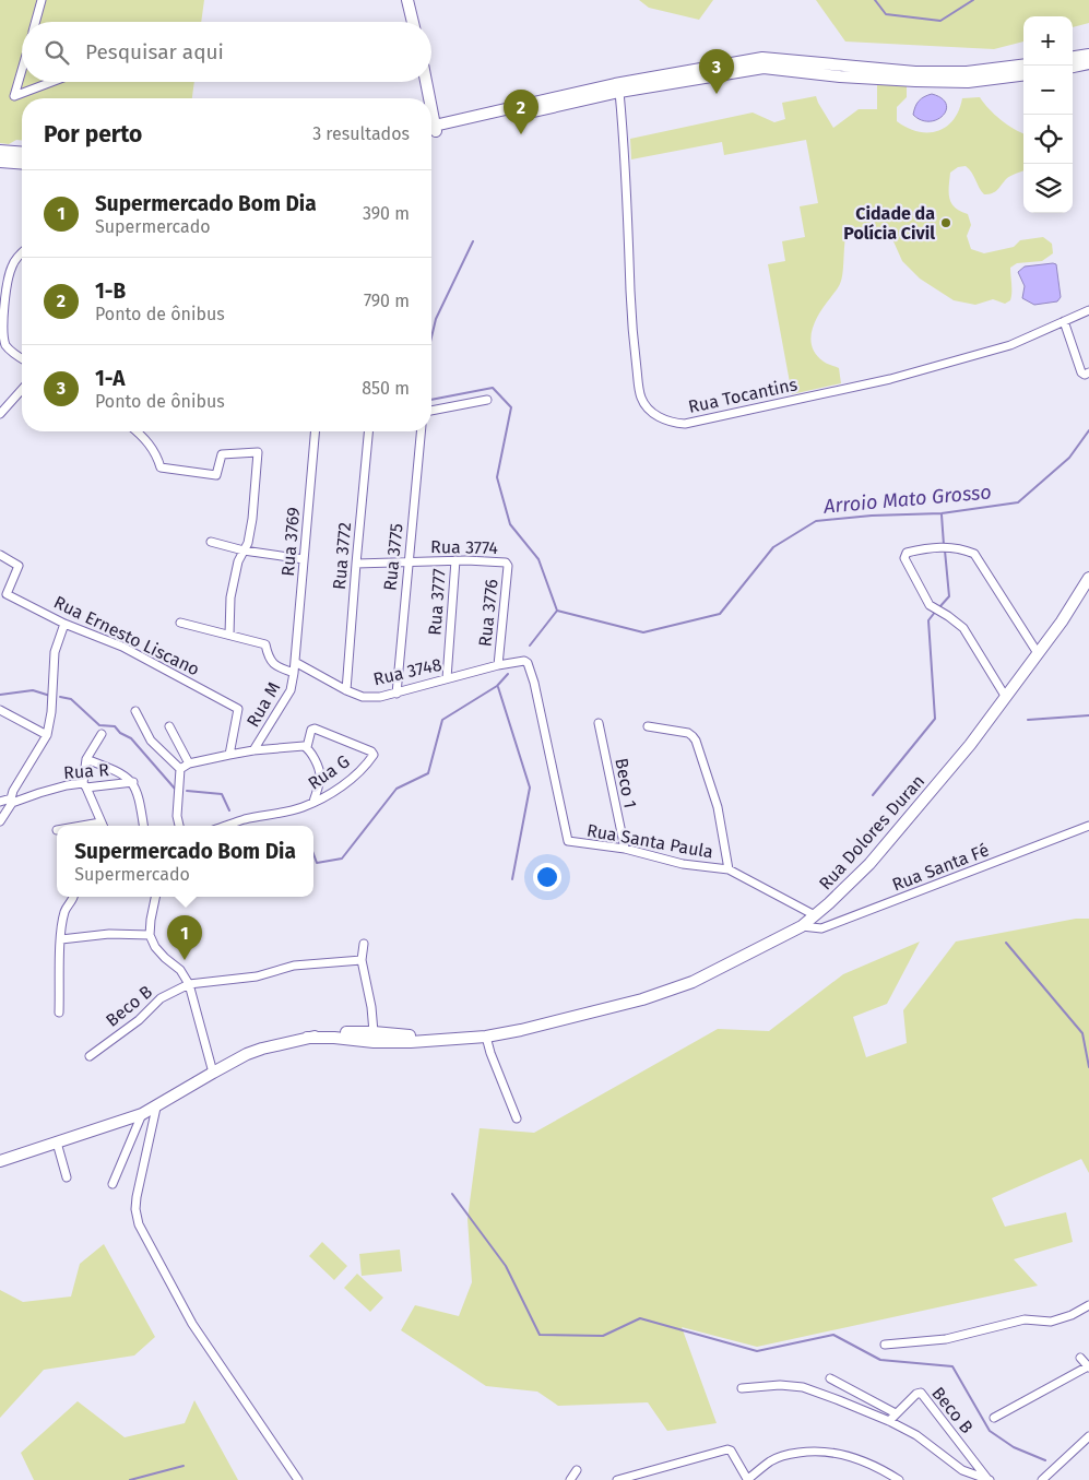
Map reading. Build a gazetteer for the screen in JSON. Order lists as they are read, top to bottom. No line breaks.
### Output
{"streets":{"street":["Rua Tocantins","Rua 3769","Rua 3774","Rua 3772","Rua 3775","Rua 3777","Rua 3776","Rua Ernesto Liscano","Rua 3748","Rua M","Rua R","Rua G","Beco 1","Rua Dolores Duran","Rua Santa Paula","Rua Santa Fé","Beco B"]},"crossings":[["Rua 3769","Rua 3748"],["Rua 3774","Rua 3772"],["Rua 3774","Rua 3775"],["Rua 3774","Rua 3777"],["Rua 3774","Rua 3776"],["Rua 3772","Rua 3748"],["Rua 3775","Rua 3748"],["Rua 3777","Rua 3748"],["Rua 3776","Rua Santa Paula"],["Rua 3748","Rua Santa Paula"],["Beco 1","Rua Santa Paula"],["Rua Dolores Duran","Rua Santa Paula"],["Rua Dolores Duran","Rua Santa Fé"]],"water":["Arroio Mato Grosso"],"places":["Cidade da Polícia Civil"],"page":{"map_buttons":["+","−"],"search":"Pesquisar aqui","pins":["3","2","1"],"heading":["Por perto","3 resultados"],"list":[{"mark":"1","name":"Supermercado Bom Dia","note":"Supermercado","value":"390 m"},{"mark":"2","name":"1-B","note":"Ponto de ônibus","value":"790 m"},{"mark":"3","name":"1-A","note":"Ponto de ônibus","value":"850 m"}],"popup":["Supermercado Bom Dia","Supermercado"]}}
